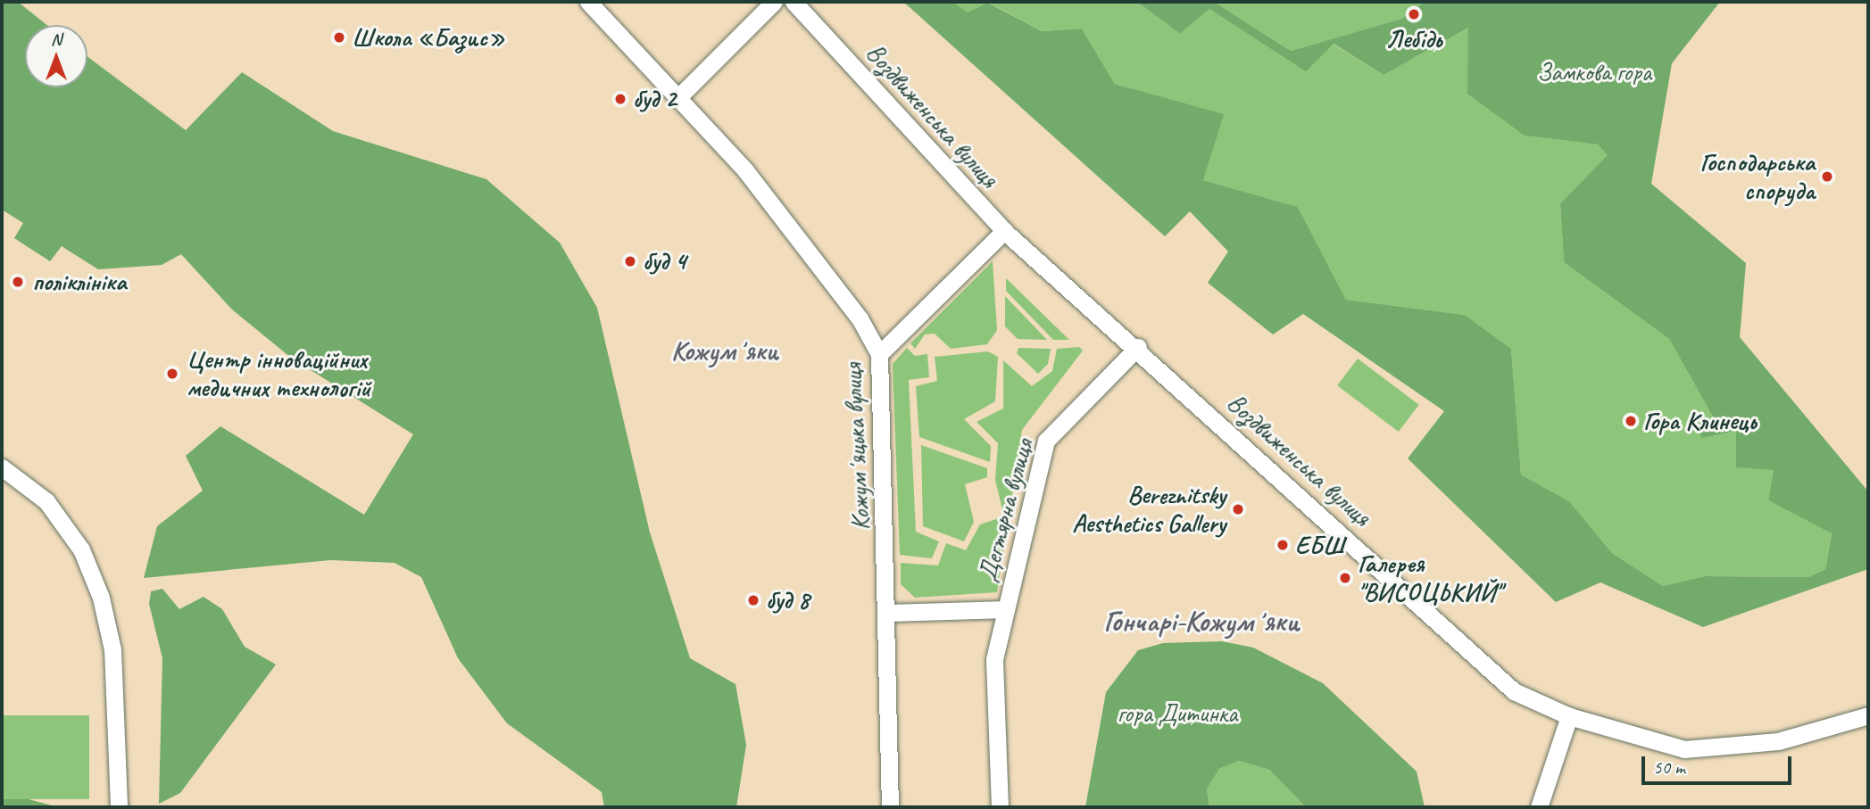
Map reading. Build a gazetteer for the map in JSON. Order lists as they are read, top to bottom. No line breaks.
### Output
{"streets":{"street":["Воздвиженська вулиця","Кожумʼяцька вулиця","Дегтярна вулиця"]},"crossings":[["Воздвиженська вулиця","Дегтярна вулиця"],["Кожумʼяцька вулиця","Дегтярна вулиця"]],"districts":["Кожумʼяки","Гончарі-Кожумʼяки"],"parks":["Замкова гора","гора Дитинка"],"places":["Лебідь","Школа «Базис»","буд 2","Господарська споруда","буд 4","поліклініка","Центр інноваційних медичних технологій","Гора Клинець","Bereznitsky Aesthetics Gallery","ЕБШ","Галерея \"ВИСОЦЬКИЙ\"","буд 8"],"scale_bar":"50 m","north":"top"}
